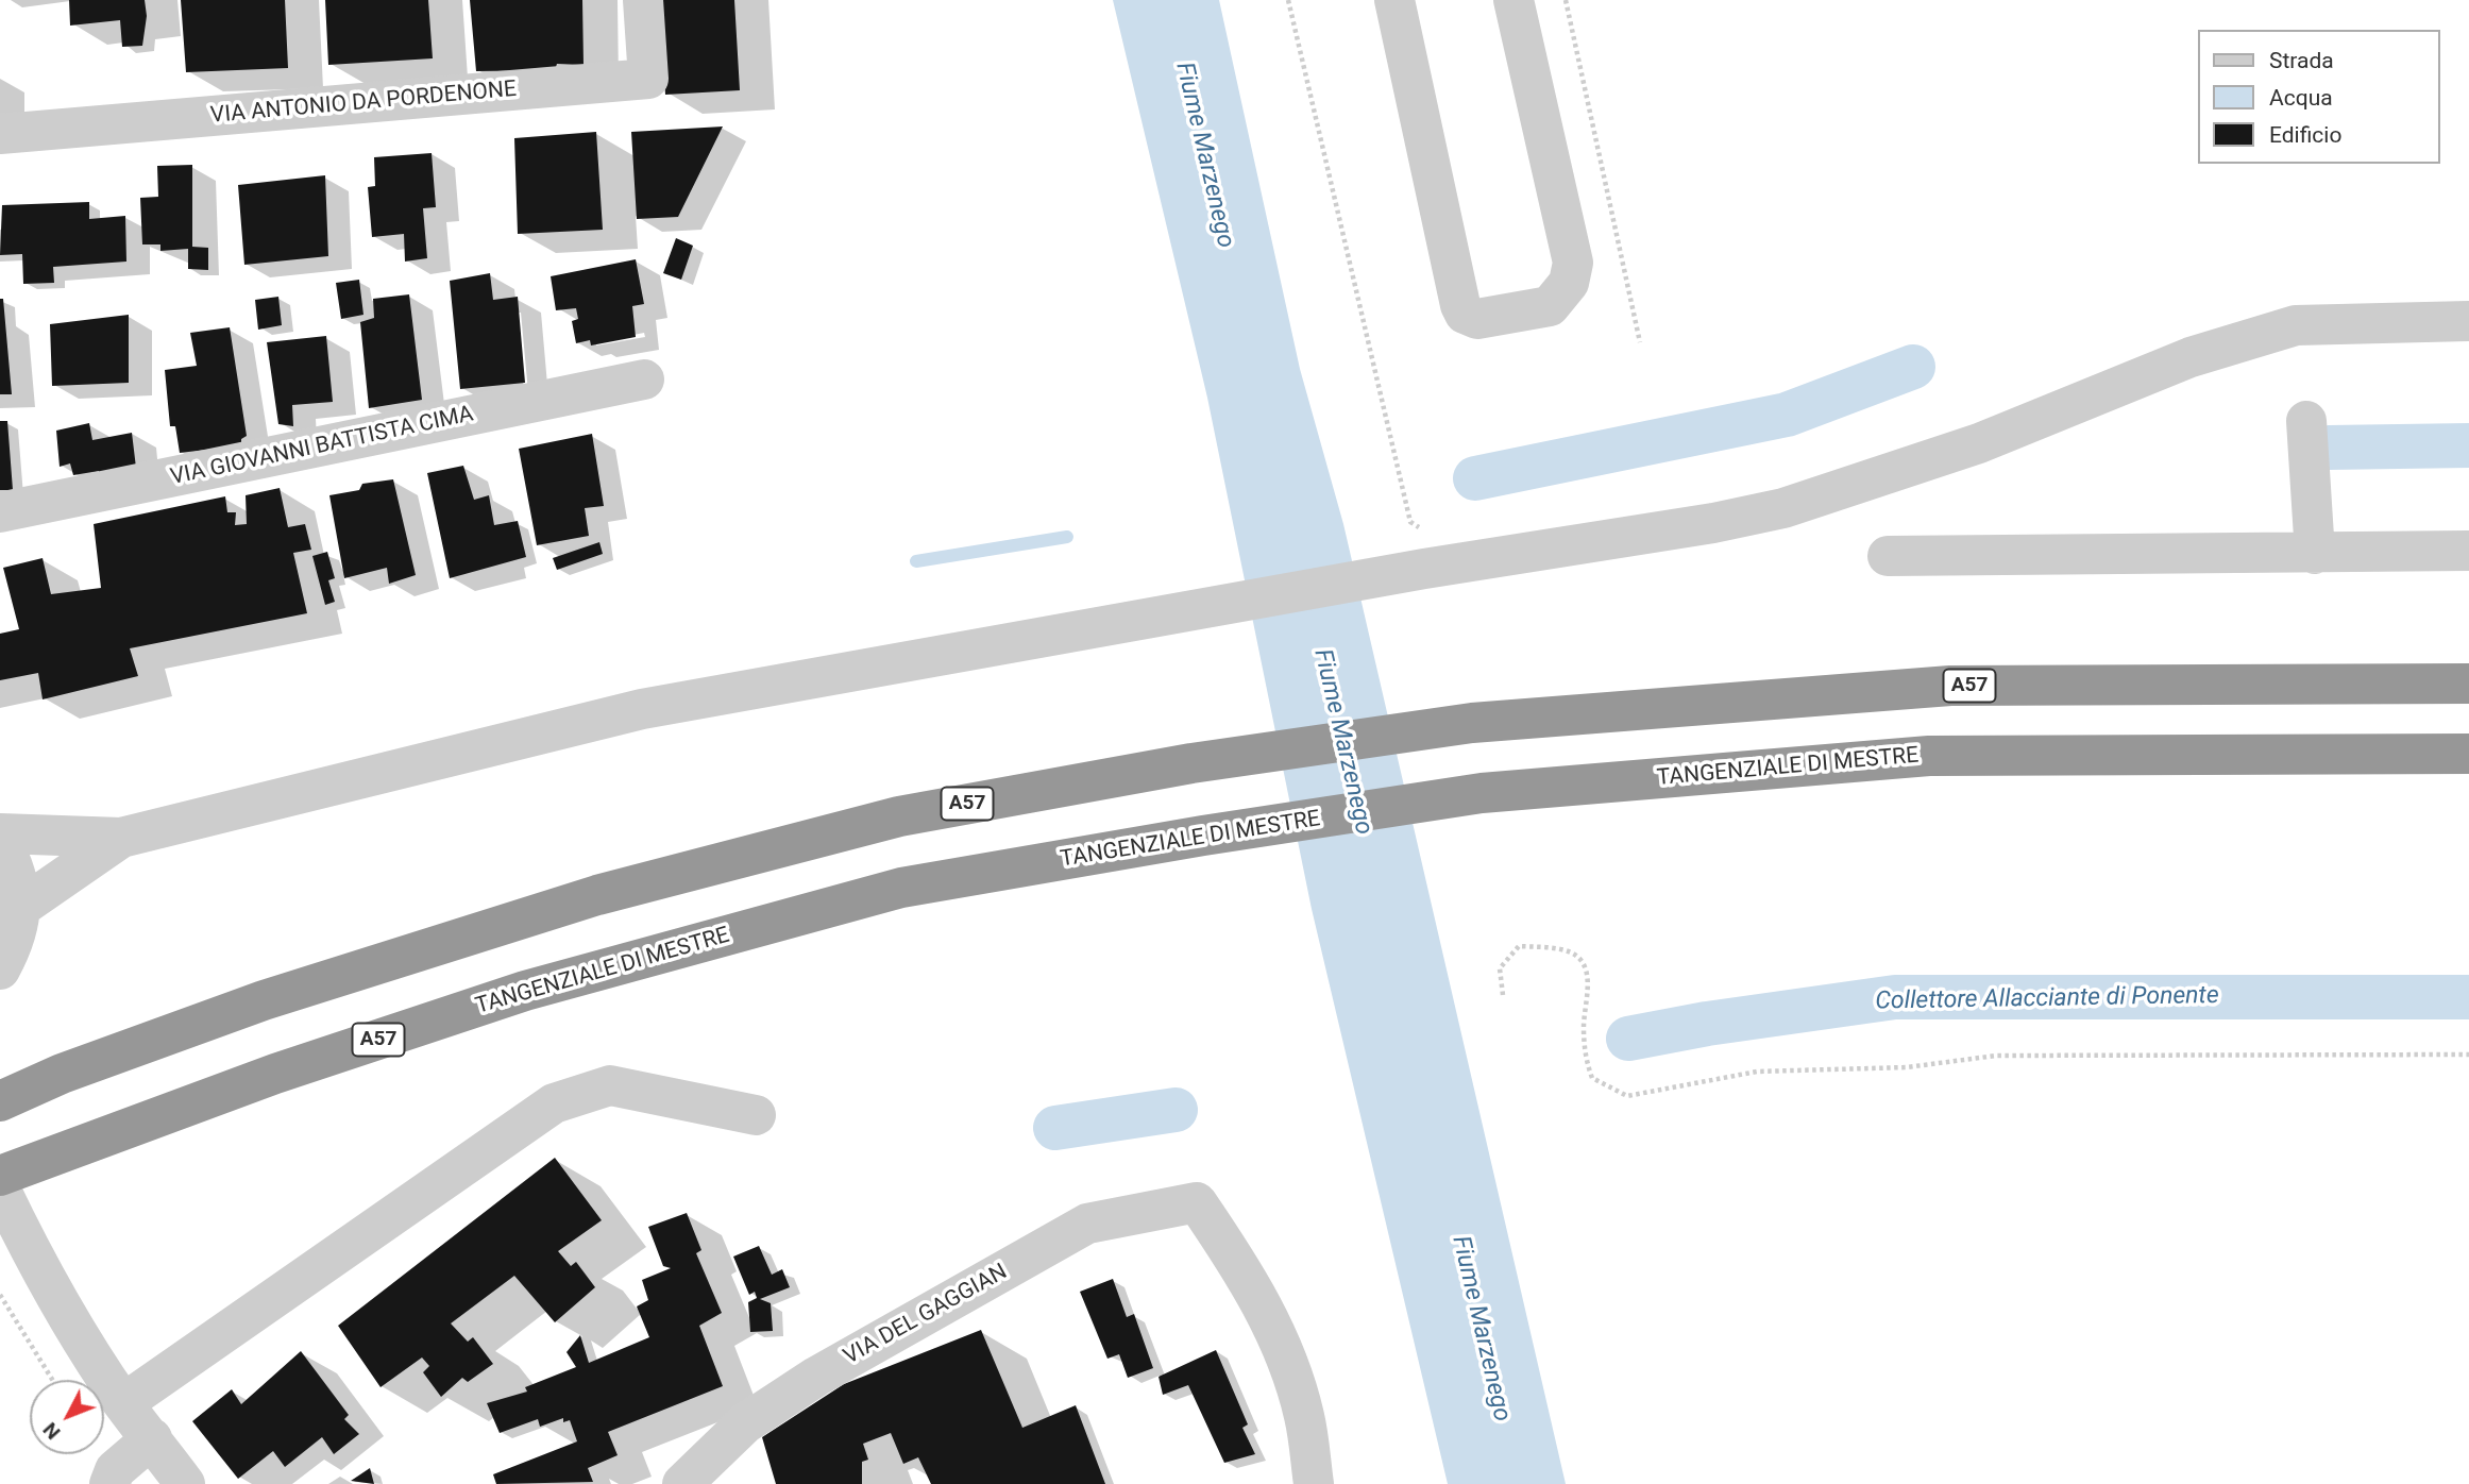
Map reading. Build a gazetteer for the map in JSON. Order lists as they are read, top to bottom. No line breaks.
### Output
{"streets":{"highway":["A57","TANGENZIALE DI MESTRE"],"street":["VIA ANTONIO DA PORDENONE","VIA GIOVANNI BATTISTA CIMA","VIA DEL GAGGIAN"]},"water":["Fiume Marzenego","Collettore Allacciante di Ponente"],"legend":["Strada","Acqua","Edificio"],"north":"bottom left"}
